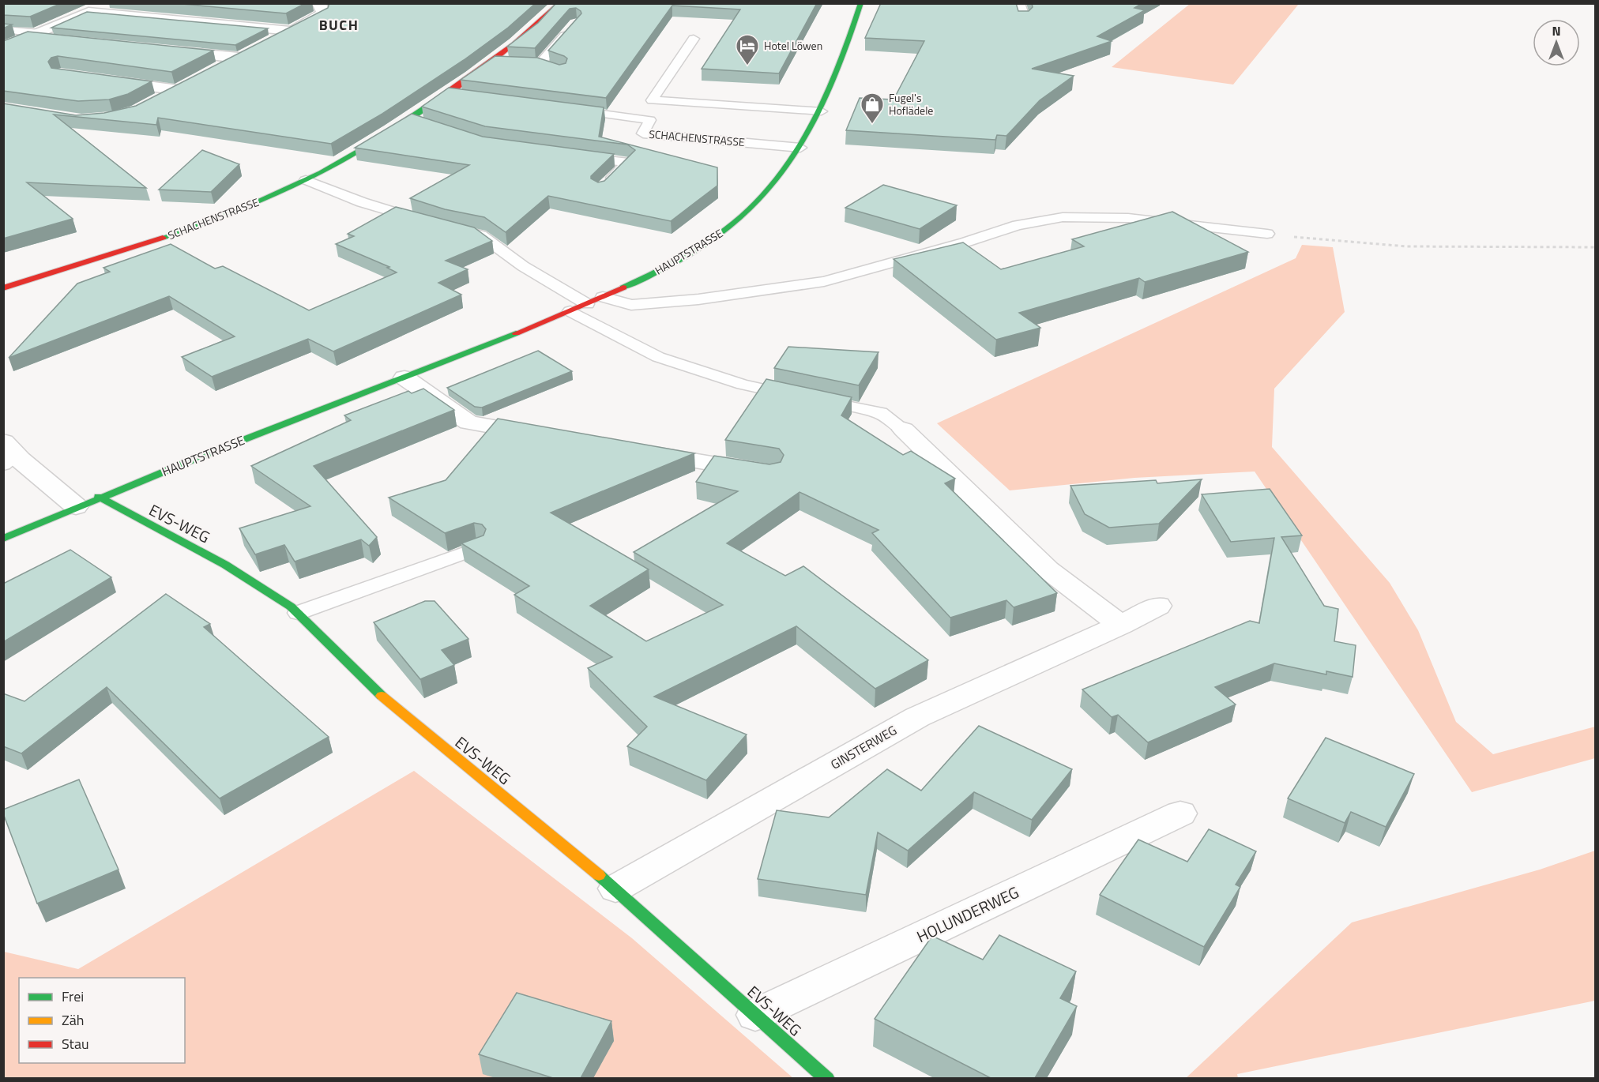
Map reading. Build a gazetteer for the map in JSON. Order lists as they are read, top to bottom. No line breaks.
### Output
{"streets":{"street":["SCHACHENSTRASSE","HAUPTSTRASSE","EVS-WEG","GINSTERWEG","HOLUNDERWEG"]},"crossings":[["SCHACHENSTRASSE","HAUPTSTRASSE"],["HAUPTSTRASSE","EVS-WEG"],["EVS-WEG","GINSTERWEG"],["EVS-WEG","HOLUNDERWEG"]],"districts":["BUCH"],"places":{"hotel":["Hotel Löwen"],"shop":["Fugel's Hoflädele"]},"legend":["Frei","Zäh","Stau"],"north":"top"}
